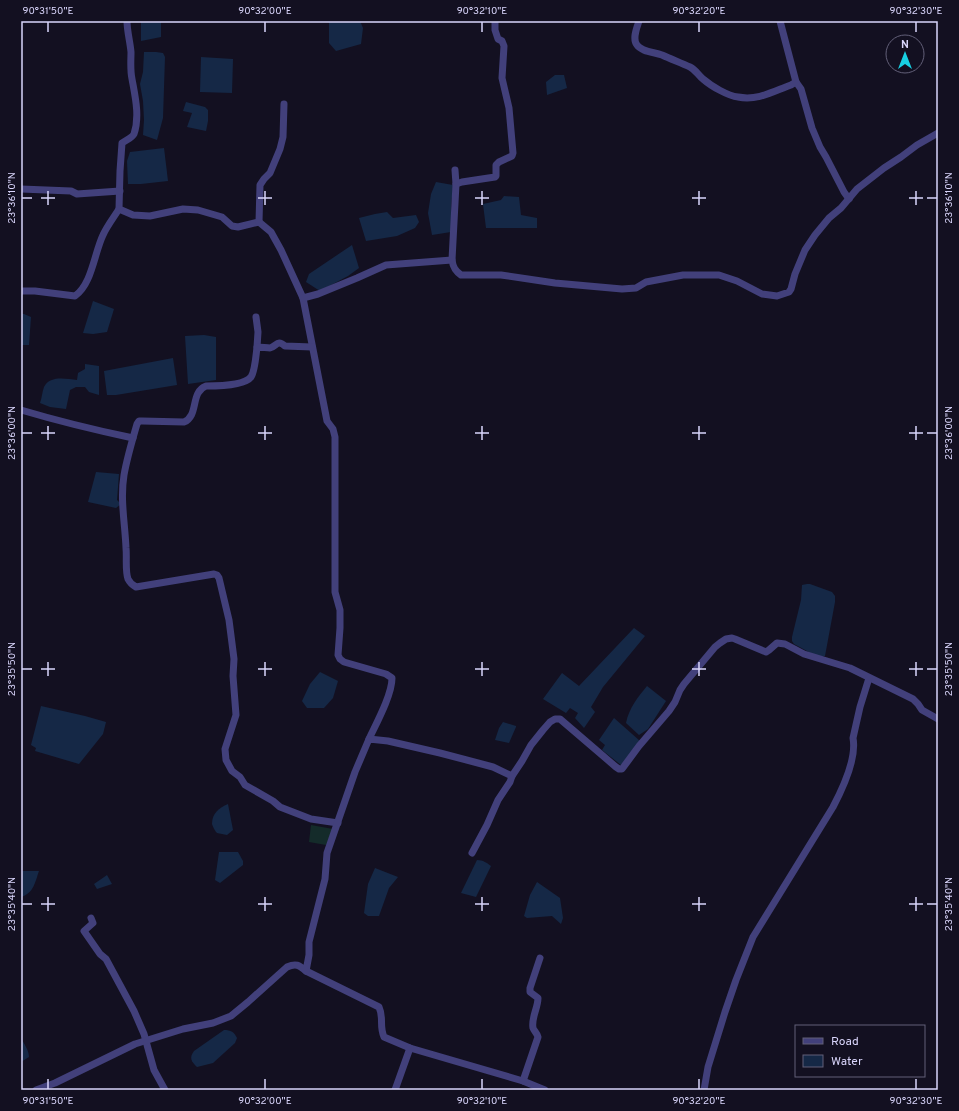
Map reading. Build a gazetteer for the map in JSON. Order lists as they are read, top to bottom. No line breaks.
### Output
{"legend":["Road","Water"],"north":"top","coordinates":["90°31'50\"E","90°32'00\"E","90°32'10\"E","90°32'20\"E","90°32'30\"E","23°36'10\"N","23°36'00\"N","23°35'50\"N","23°35'40\"N"]}
